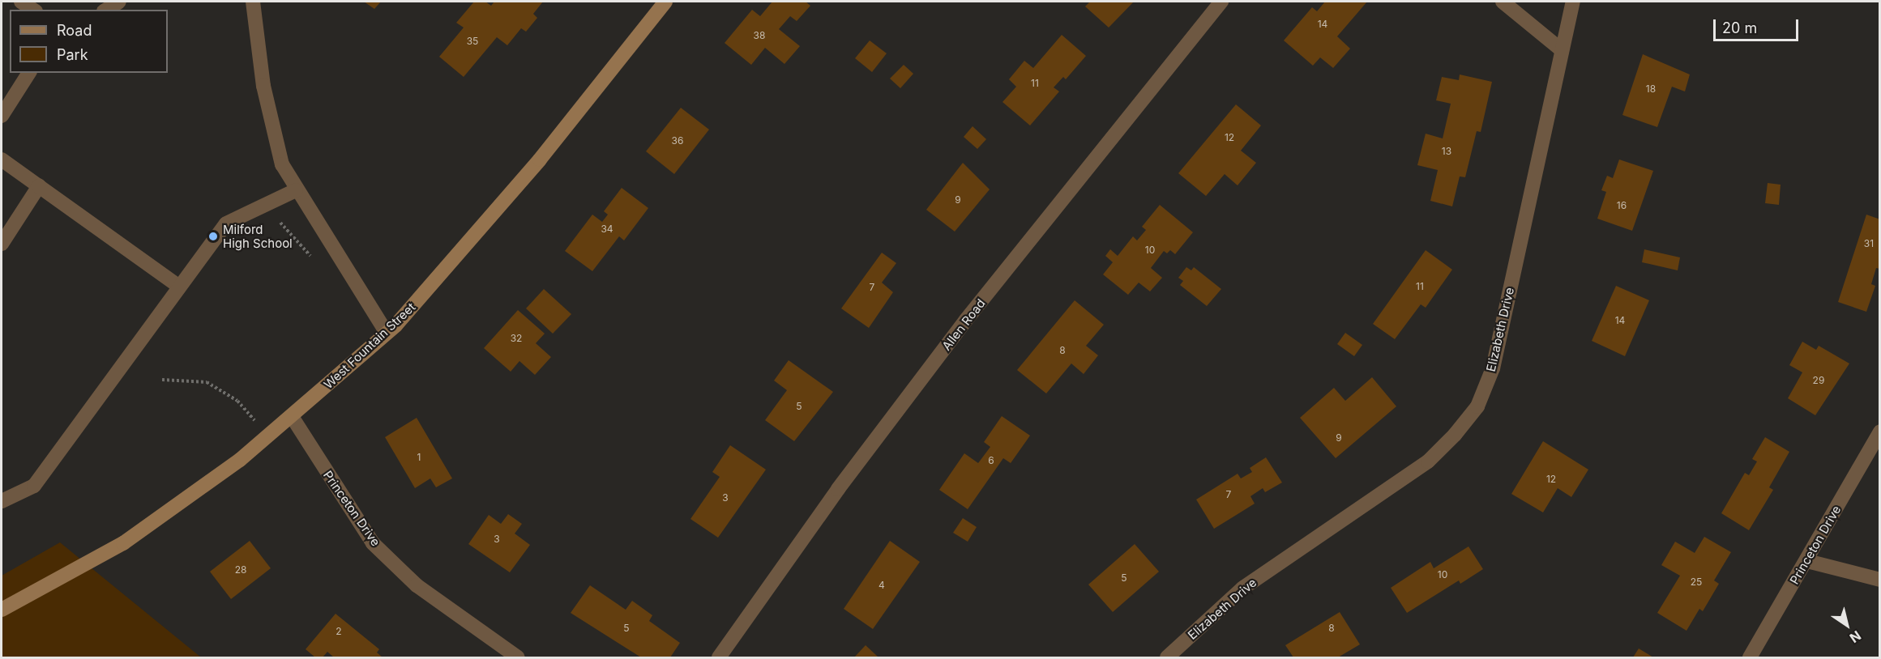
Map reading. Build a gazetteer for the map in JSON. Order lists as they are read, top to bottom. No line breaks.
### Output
{"streets":{"street":["Allen Road","Elizabeth Drive","West Fountain Street","Princeton Drive"]},"crossings":[["West Fountain Street","Princeton Drive"]],"places":["Milford High School"],"house_numbers":["14","38","35","11","18","12","36","13","9","16","34","31","10","11","7","14","32","8","29","5","9","1","6","12","7","3","3","28","10","5","25","4","5","8","2"],"legend":["Road","Park"],"scale_bar":"20 m","north":"bottom right"}
